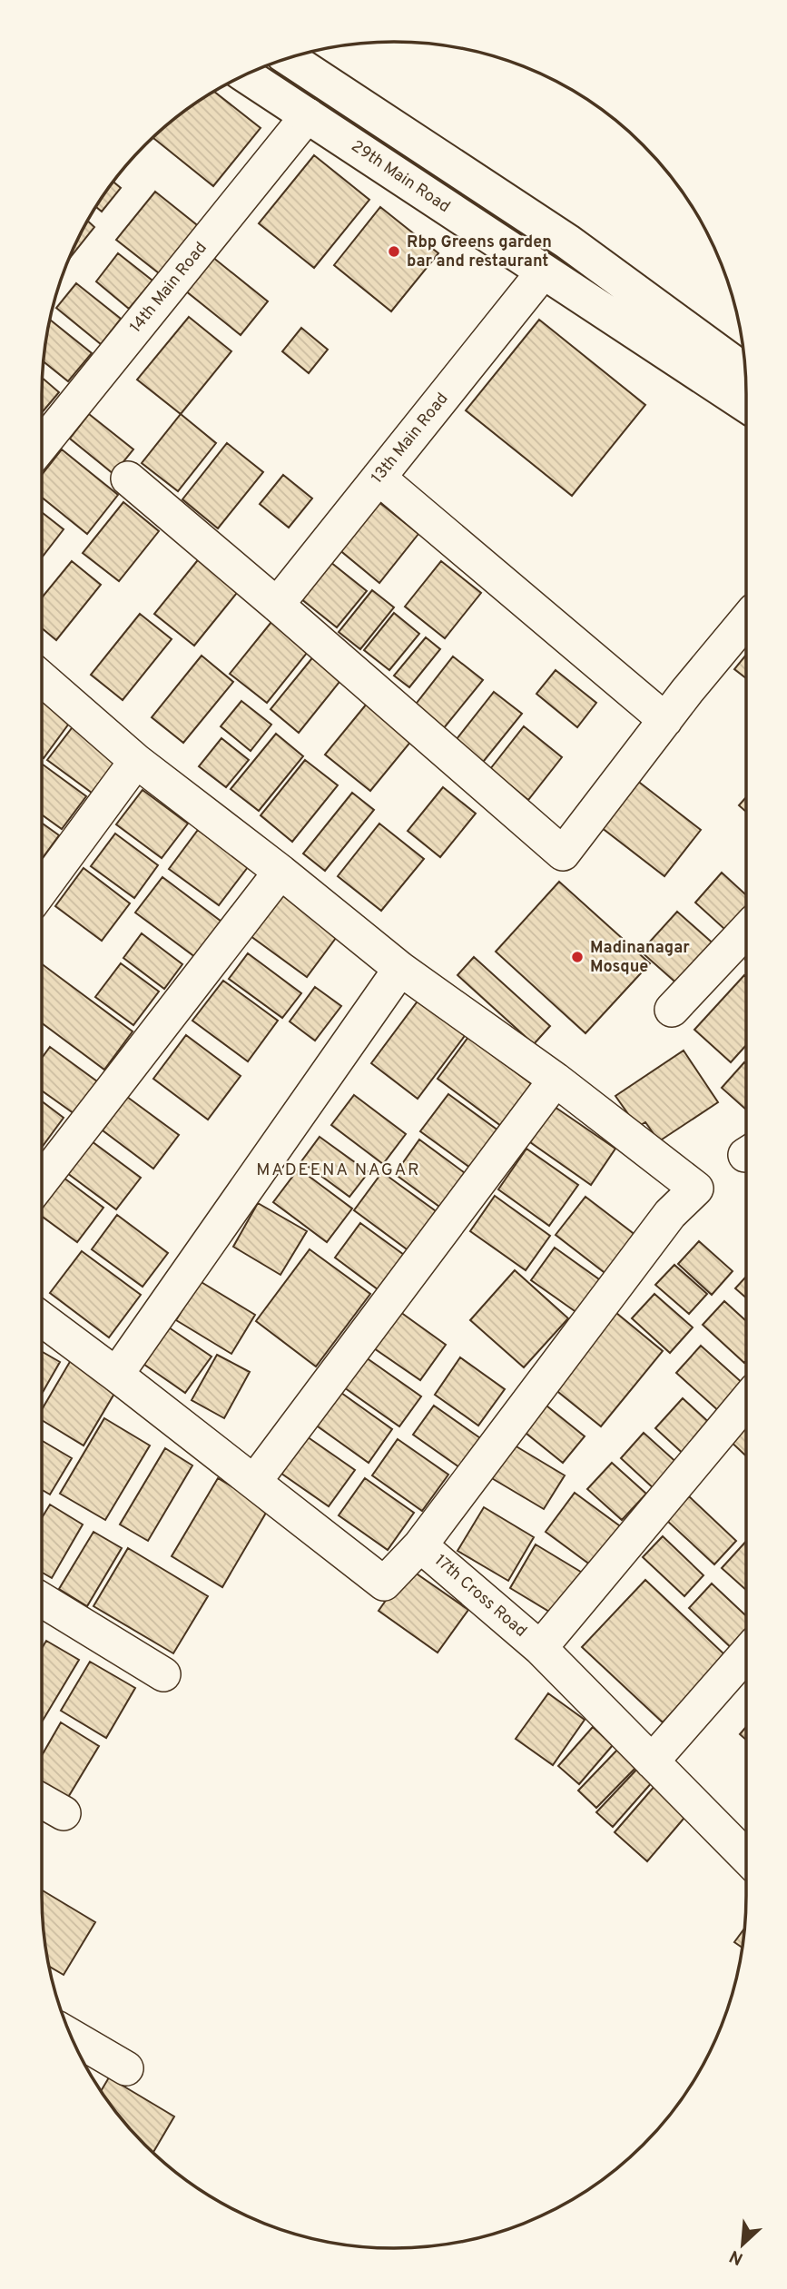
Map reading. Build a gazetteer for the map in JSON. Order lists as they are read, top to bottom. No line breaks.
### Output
{"streets":{"main road":["29th Main Road"],"street":["14th Main Road","13th Main Road","17th Cross Road"]},"crossings":[["29th Main Road","14th Main Road"],["29th Main Road","13th Main Road"]],"districts":["MADEENA NAGAR"],"places":["Rbp Greens garden bar and restaurant","Madinanagar Mosque"],"north":"bottom left"}
